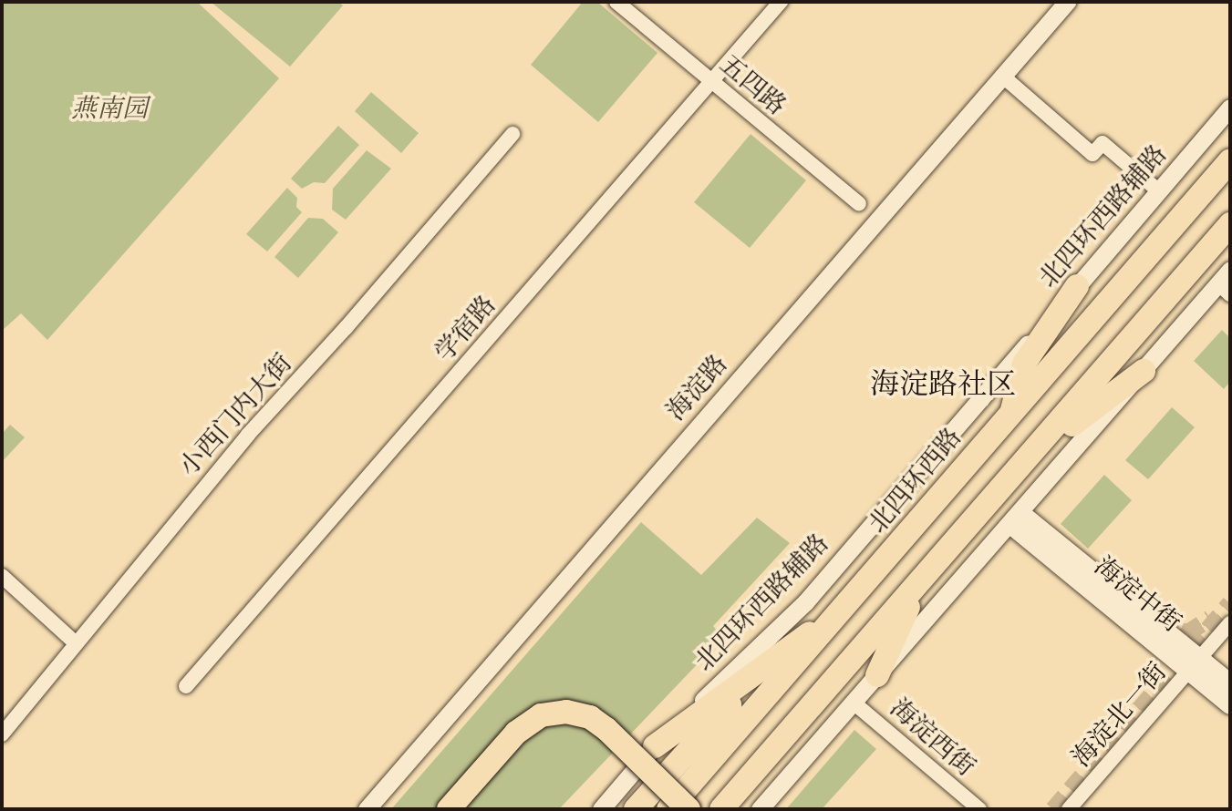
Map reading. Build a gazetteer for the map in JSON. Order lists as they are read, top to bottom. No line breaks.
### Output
{"streets":{"highway":["北四环西路"],"main road":["海淀中街"],"street":["五四路","北四环西路辅路","学宿路","海淀路","小西门内大街","海淀北一街","海淀西街"]},"crossings":[["五四路","学宿路"],["海淀中街","海淀北一街"]],"districts":["海淀路社区"],"parks":["燕南园"]}
